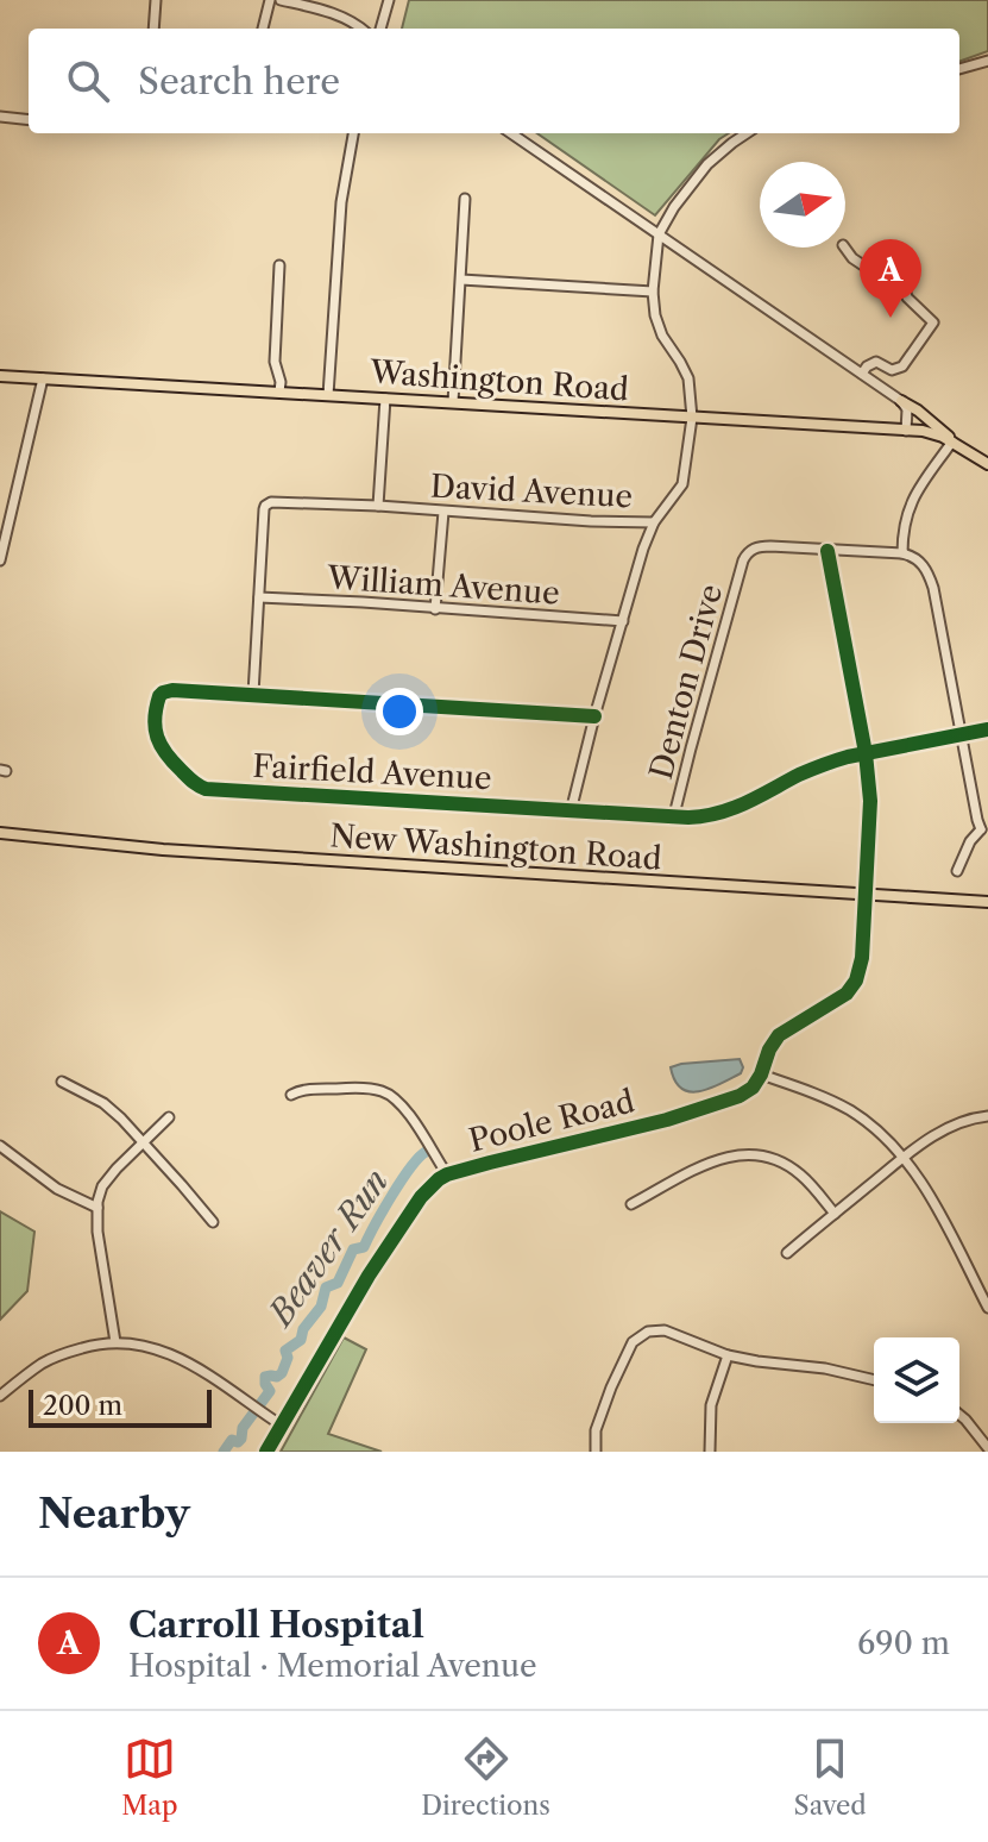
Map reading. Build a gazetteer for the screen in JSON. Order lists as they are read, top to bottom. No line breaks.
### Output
{"streets":{"main road":["Washington Road","New Washington Road"],"street":["David Avenue","William Avenue","Denton Drive","Fairfield Avenue","Poole Road"]},"crossings":[["Washington Road","David Avenue"],["David Avenue","William Avenue"],["Denton Drive","Fairfield Avenue"],["Denton Drive","Poole Road"],["Fairfield Avenue","Poole Road"],["New Washington Road","Poole Road"]],"water":["Beaver Run"],"scale_bar":"200 m","north":"right","page":{"search":"Search here","pins":"A","scale":"200 m","heading":"Nearby","list":[{"mark":"A","name":"Carroll Hospital","note":"Hospital · Memorial Avenue","value":"690 m"}],"nav":["Map","Directions","Saved"]}}
